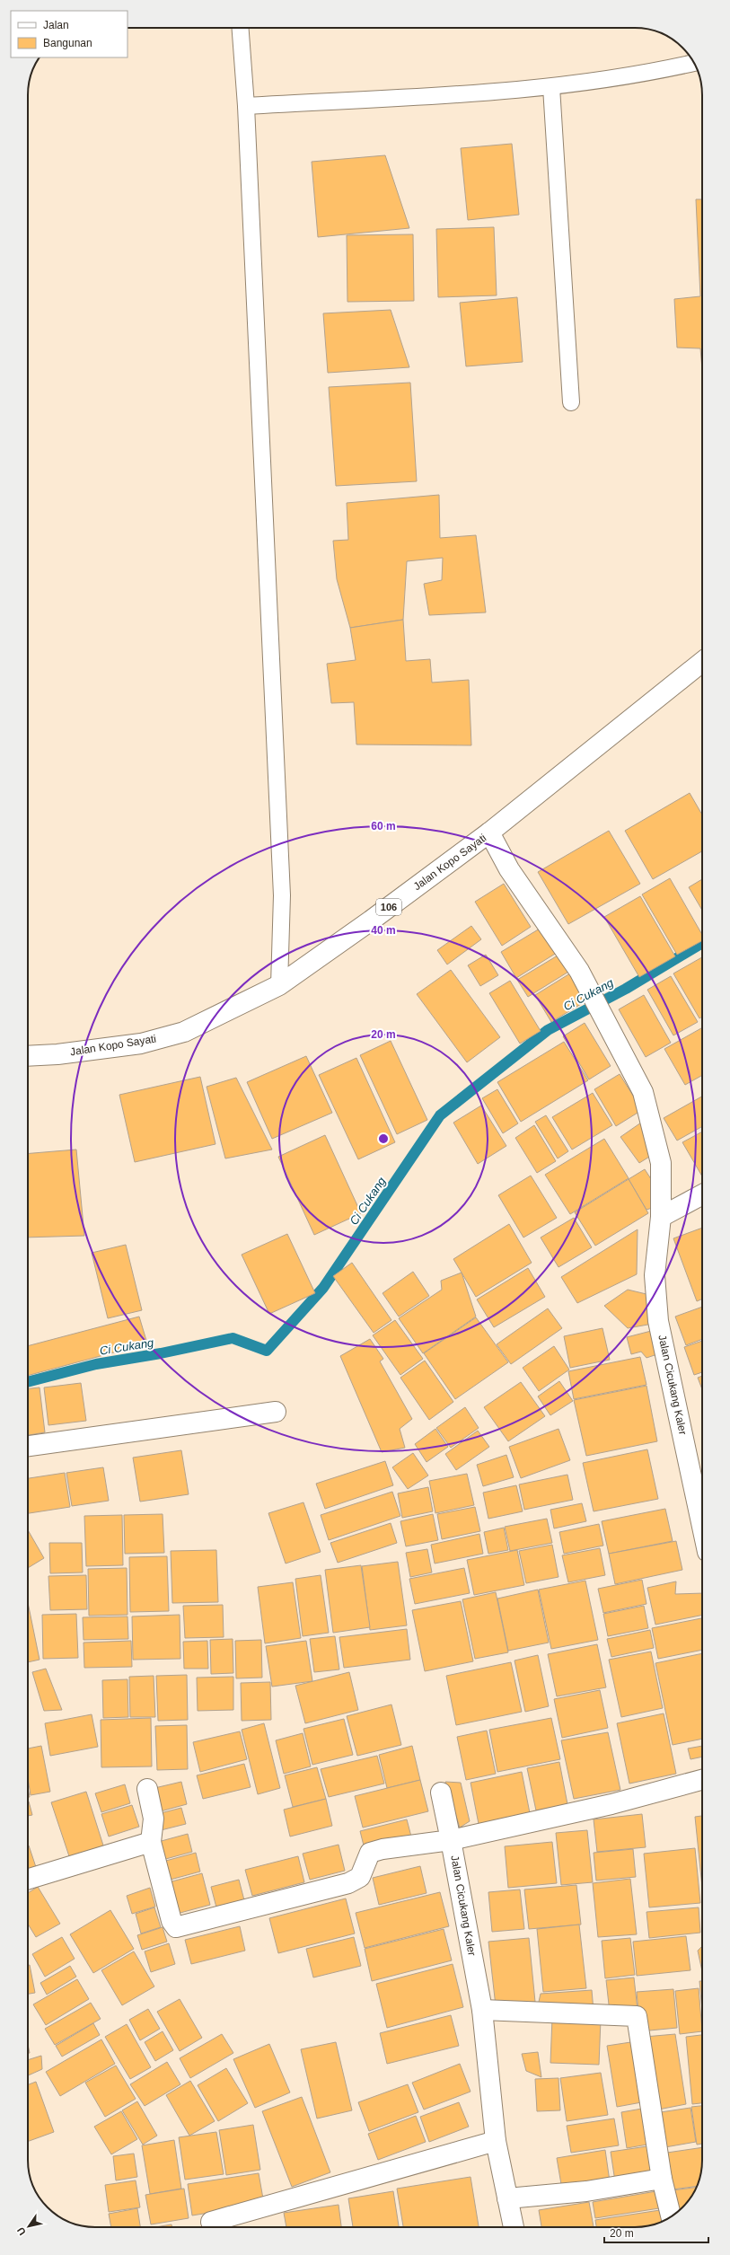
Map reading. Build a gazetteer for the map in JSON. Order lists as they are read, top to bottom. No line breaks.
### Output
{"streets":{"street":["Jalan Kopo Sayati","106","Jalan Cicukang Kaler"]},"crossings":[["Jalan Kopo Sayati","Jalan Cicukang Kaler"]],"water":["Ci Cukang"],"legend":["Jalan","Bangunan"],"scale_bar":"20 m","north":"bottom left","rings":["60 m","40 m","20 m"]}
